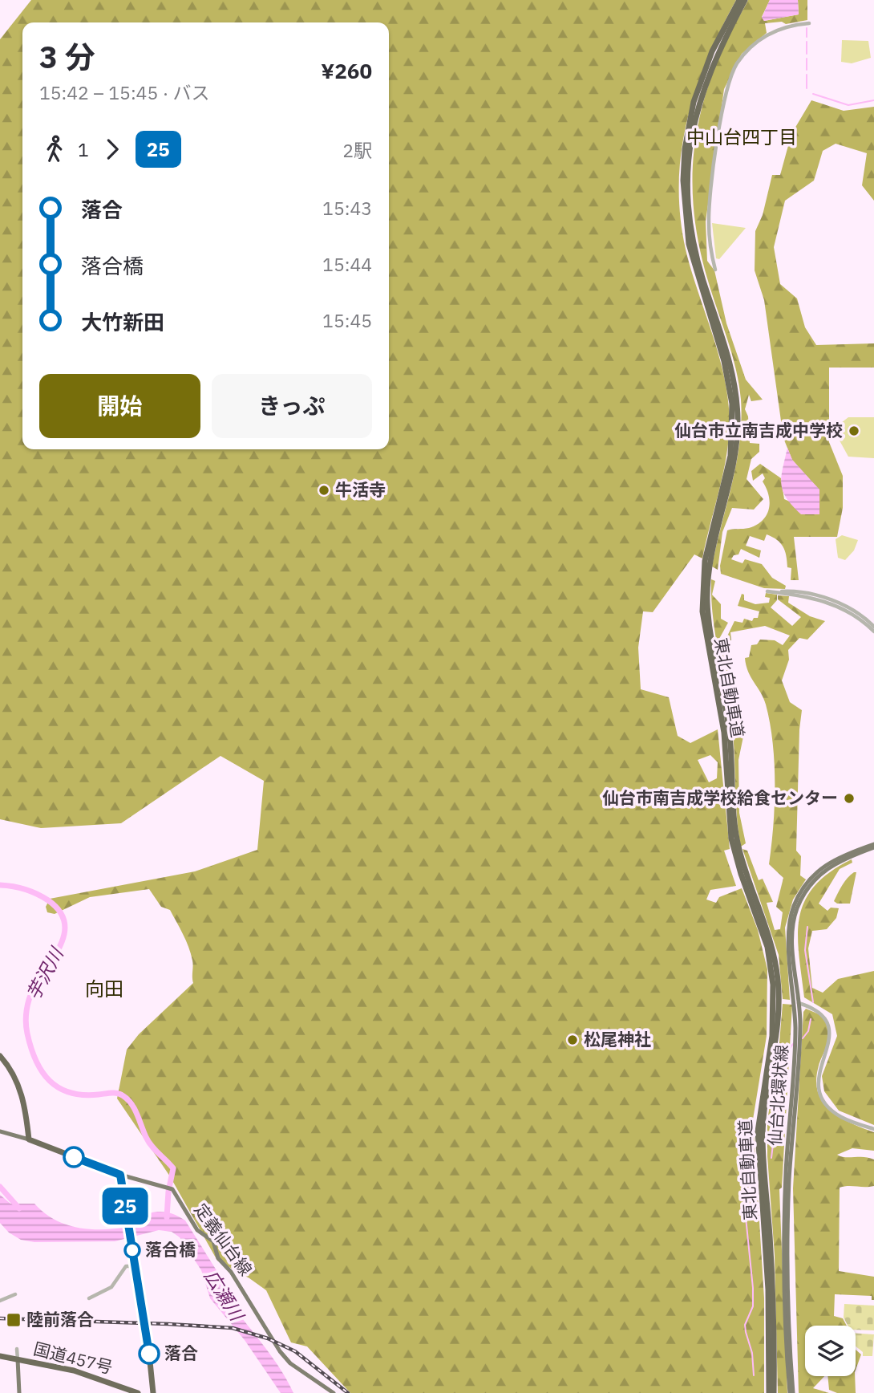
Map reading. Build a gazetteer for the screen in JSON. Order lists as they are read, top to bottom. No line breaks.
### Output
{"streets":{"highway":["東北自動車道","国道457号"],"main road":["仙台北環状線","定義仙台線"]},"districts":["中山台四丁目","向田"],"water":["芋沢川","広瀬川"],"places":{"other":["仙台市立南吉成中学校","牛活寺","仙台市南吉成学校給食センター","松尾神社","落合橋","落合"],"transit":["陸前落合"]},"lines":["bus line 25"],"page":{"on_map":"25","heading":["3 分","15:42 – 15:45 · バス","¥260"],"legs":["1","25","2駅"],"list":[{"name":"落合","value":"15:43"},{"name":"落合橋","value":"15:44"},{"name":"大竹新田","value":"15:45"}],"buttons":["開始","きっぷ"]}}
